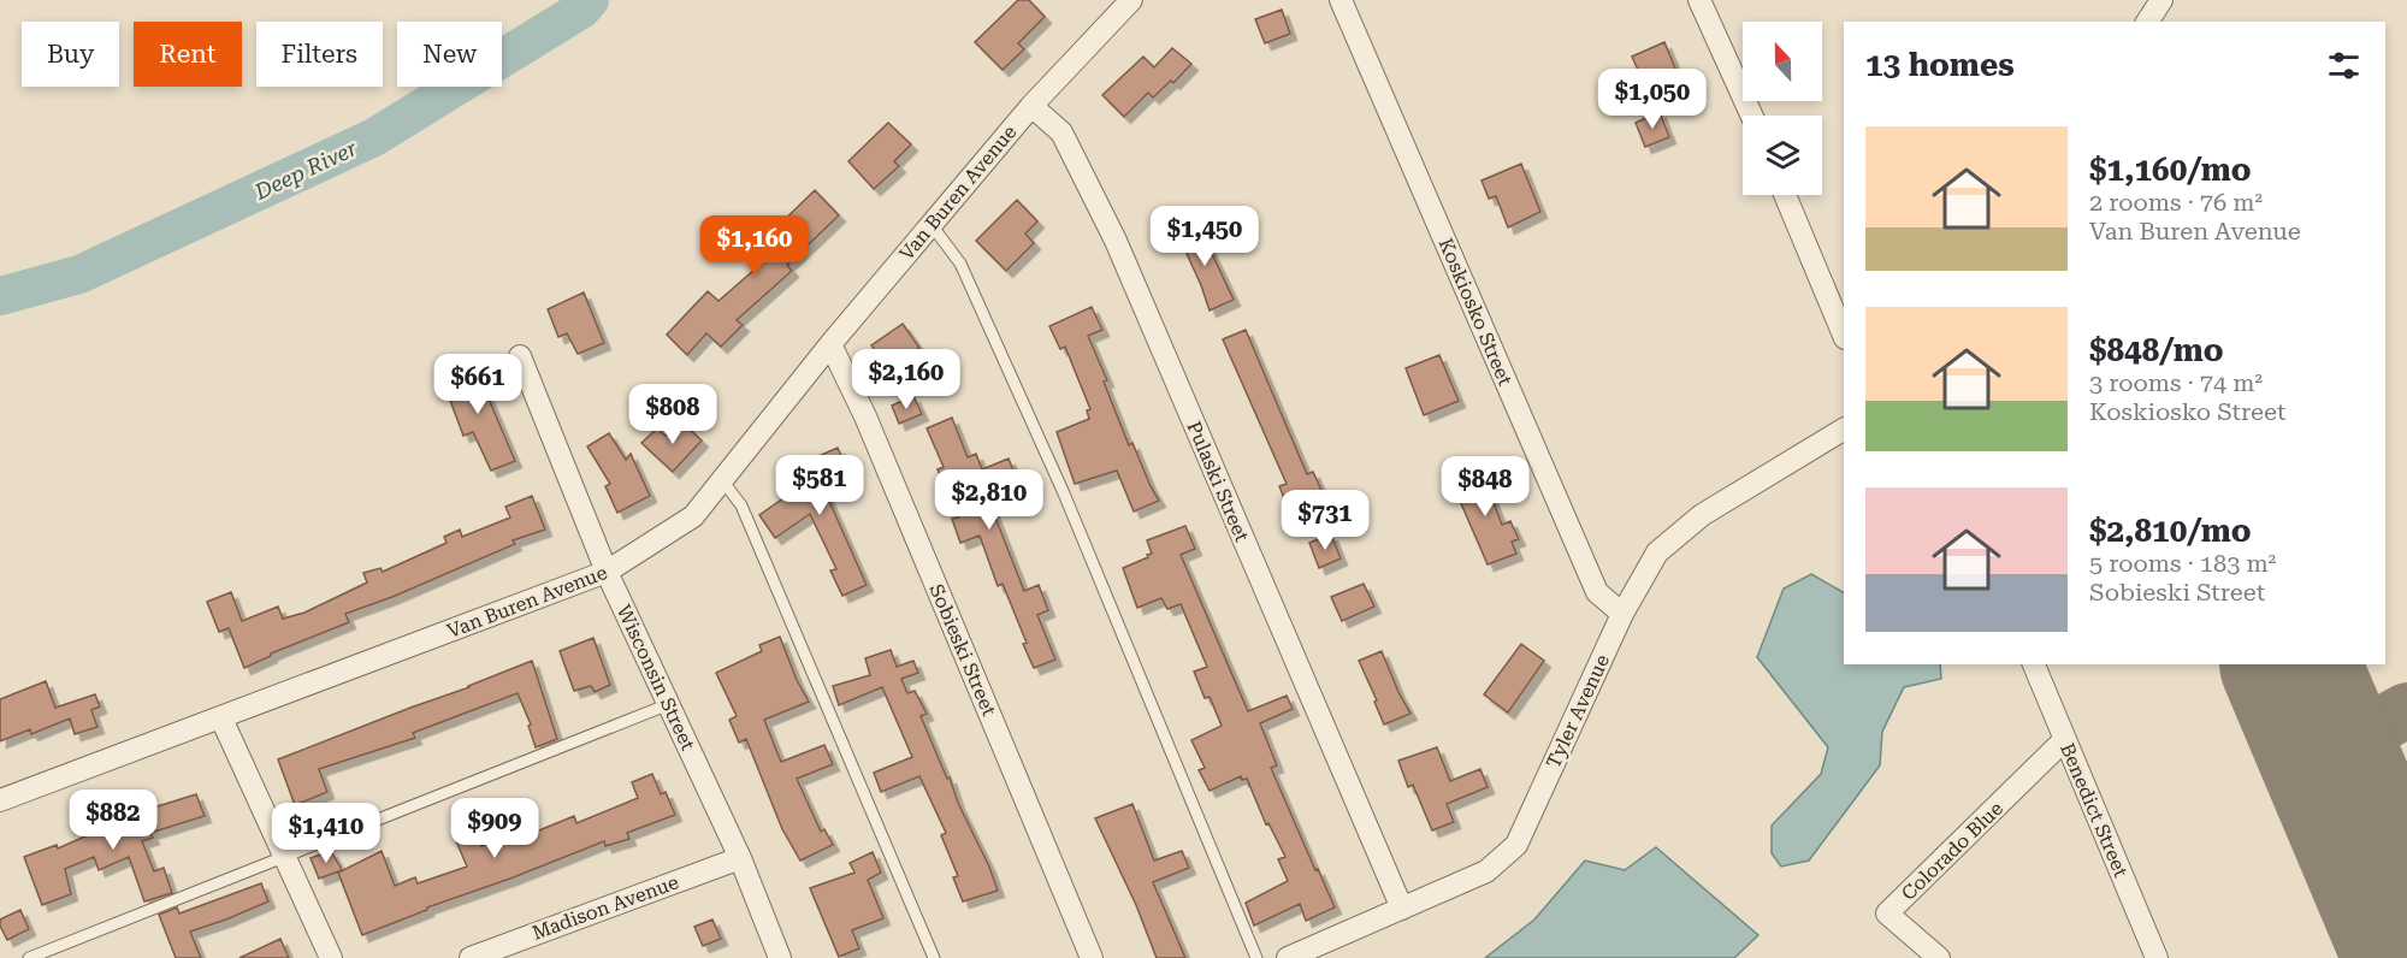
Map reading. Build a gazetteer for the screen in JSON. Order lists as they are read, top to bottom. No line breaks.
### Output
{"streets":{"street":["Van Buren Avenue","Koskiosko Street","Pulaski Street","Sobieski Street","Wisconsin Street","Tyler Avenue","Benedict Street","Colorado Blue","Madison Avenue"]},"crossings":[["Van Buren Avenue","Pulaski Street"],["Van Buren Avenue","Sobieski Street"],["Van Buren Avenue","Wisconsin Street"],["Koskiosko Street","Tyler Avenue"],["Pulaski Street","Tyler Avenue"],["Wisconsin Street","Madison Avenue"],["Benedict Street","Colorado Blue"]],"water":["Deep River"],"north":"top","page":{"chip":["Buy","Rent","Filters","New"],"heading":"13 homes","price":["$1,050","$1,450","$1,160","$2,160","$661","$808","$581","$848","$2,810","$731","$882","$909","$1,410"],"list":[{"name":"$1,160/mo","note":"2 rooms · 76 m² · Van Buren Avenue"},{"name":"$848/mo","note":"3 rooms · 74 m² · Koskiosko Street"},{"name":"$2,810/mo","note":"5 rooms · 183 m² · Sobieski Street"}]}}
